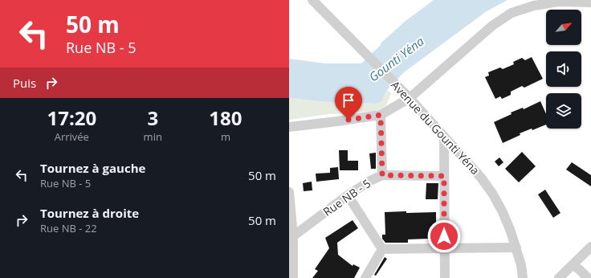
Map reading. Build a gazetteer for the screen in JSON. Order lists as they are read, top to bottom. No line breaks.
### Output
{"streets":{"street":["Avenue du Gounti Yéna","Rue NB - 5"]},"water":["Gounti Yéna"],"north":"top right","page":{"turn":["50 m","Rue NB - 5"],"then":"Puis","eta":["17:20","Arrivée","3","min","180","m"],"list":[{"name":"Tournez à gauche","note":"Rue NB - 5","value":"50 m"},{"name":"Tournez à droite","note":"Rue NB - 22","value":"50 m"}]}}
